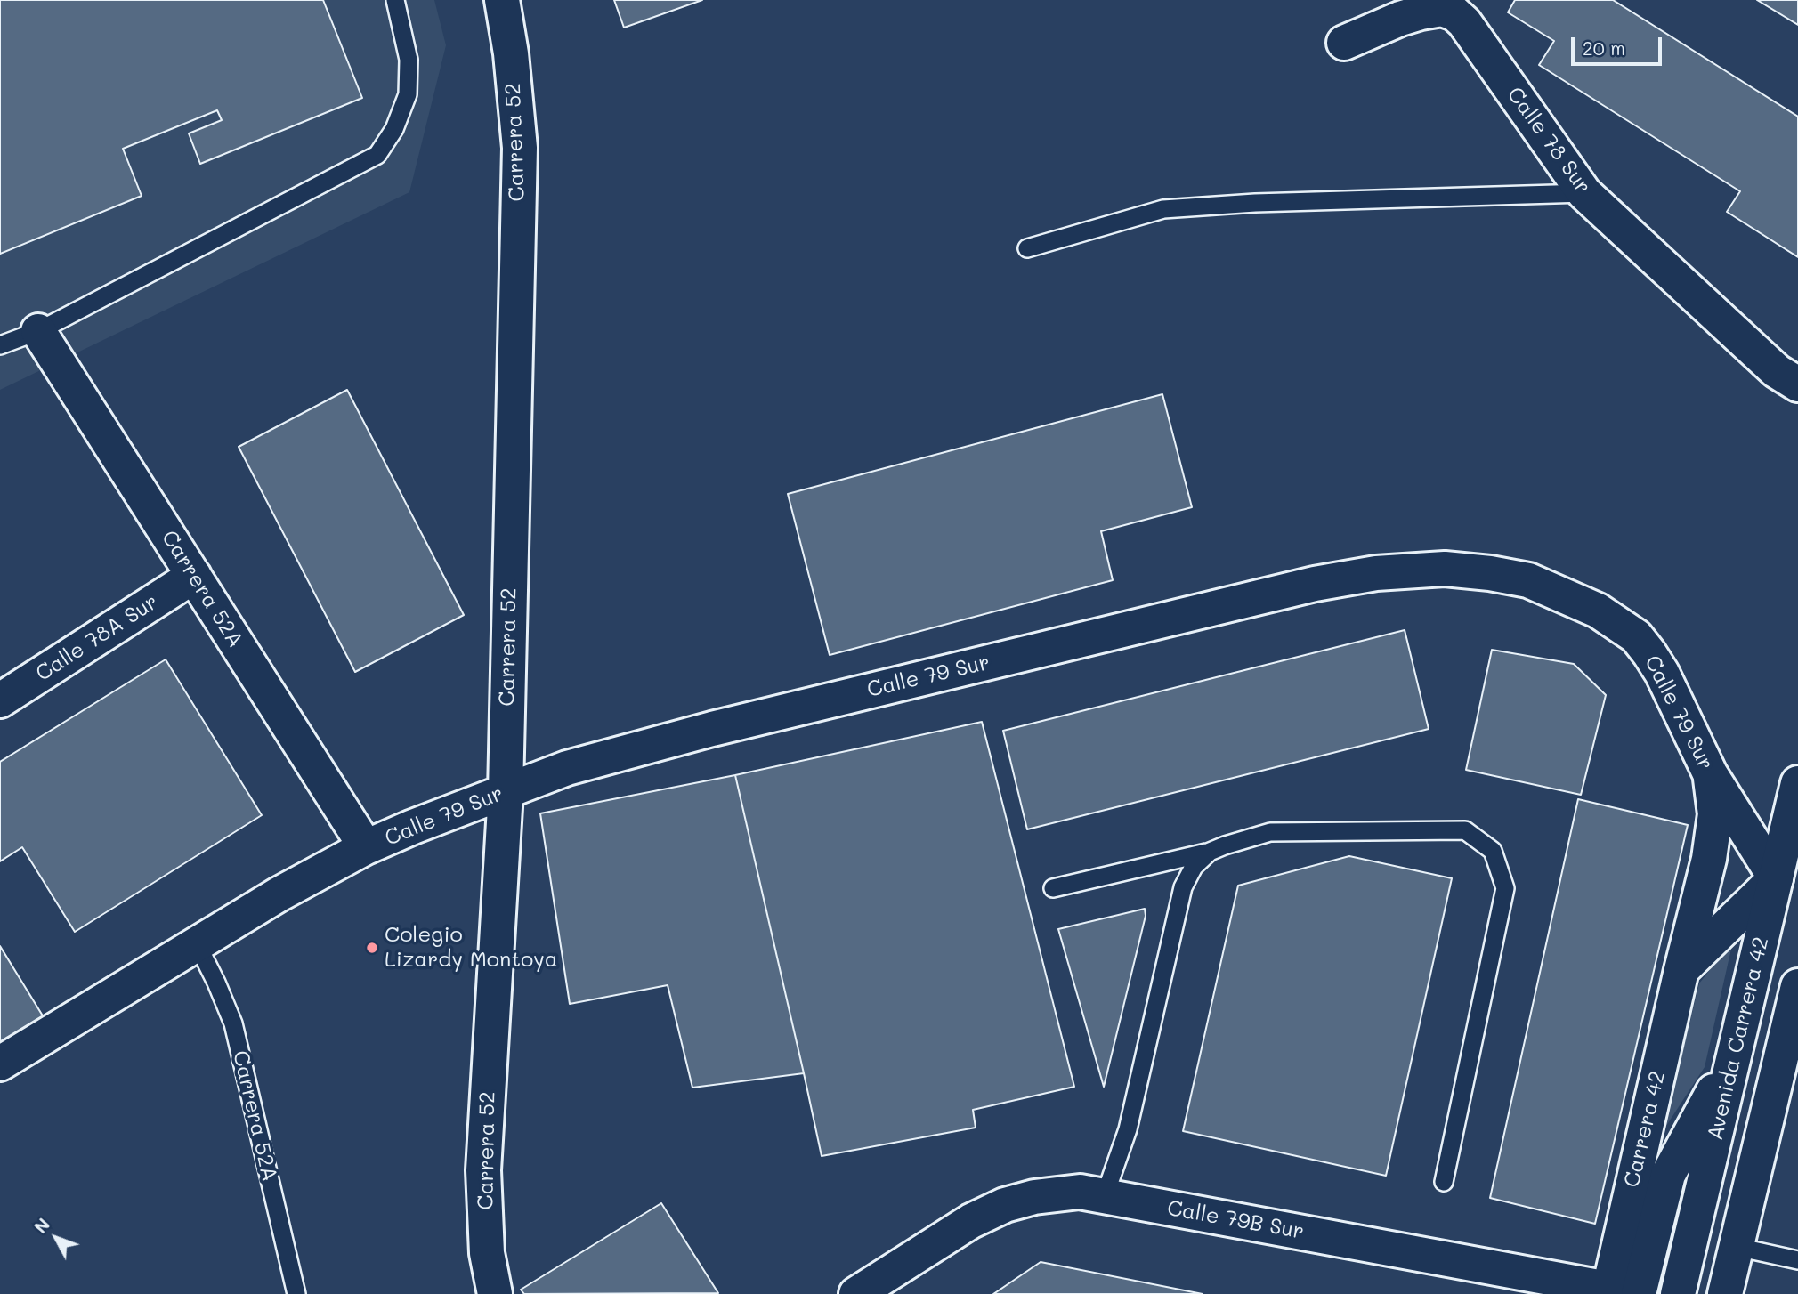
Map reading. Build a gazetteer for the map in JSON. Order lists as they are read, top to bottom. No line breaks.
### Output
{"streets":{"main road":["Calle 78 Sur","Carrera 52","Carrera 52A","Calle 78A Sur","Calle 79 Sur","Avenida Carrera 42","Carrera 42","Calle 79B Sur"]},"crossings":[["Carrera 52","Calle 79 Sur"],["Carrera 52A","Calle 78A Sur"],["Carrera 52A","Calle 79 Sur"],["Calle 79 Sur","Avenida Carrera 42"],["Calle 79 Sur","Carrera 42"],["Carrera 42","Calle 79B Sur"]],"places":["Colegio Lizardy Montoya"],"scale_bar":"20 m","north":"top left"}
